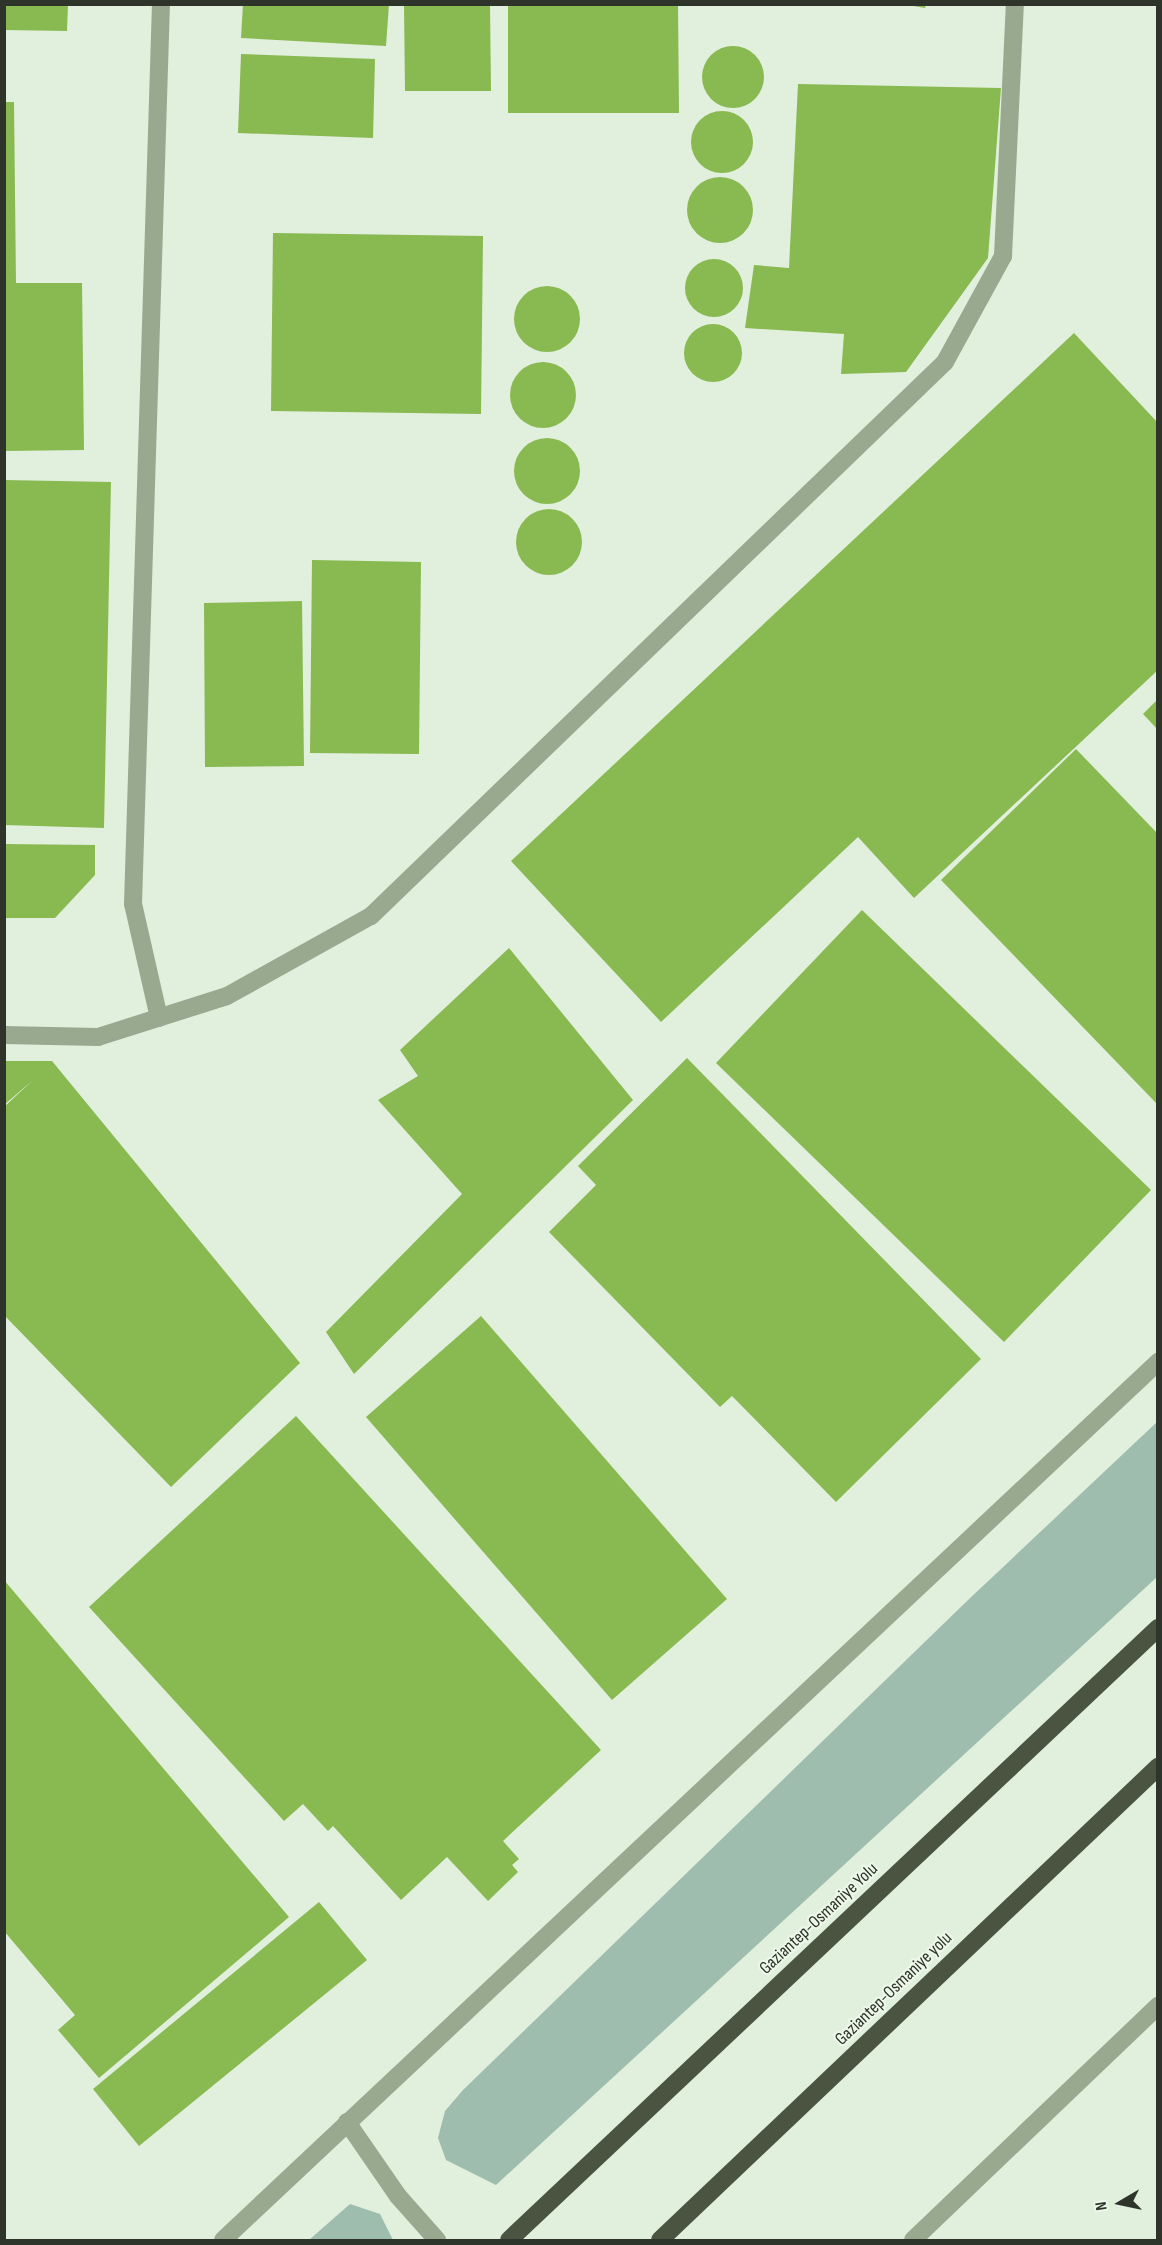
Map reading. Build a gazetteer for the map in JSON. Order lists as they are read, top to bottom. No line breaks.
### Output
{"streets":{"highway":["Gaziantep-Osmaniye Yolu","Gaziantep-Osmaniye yolu"]},"north":"left"}
